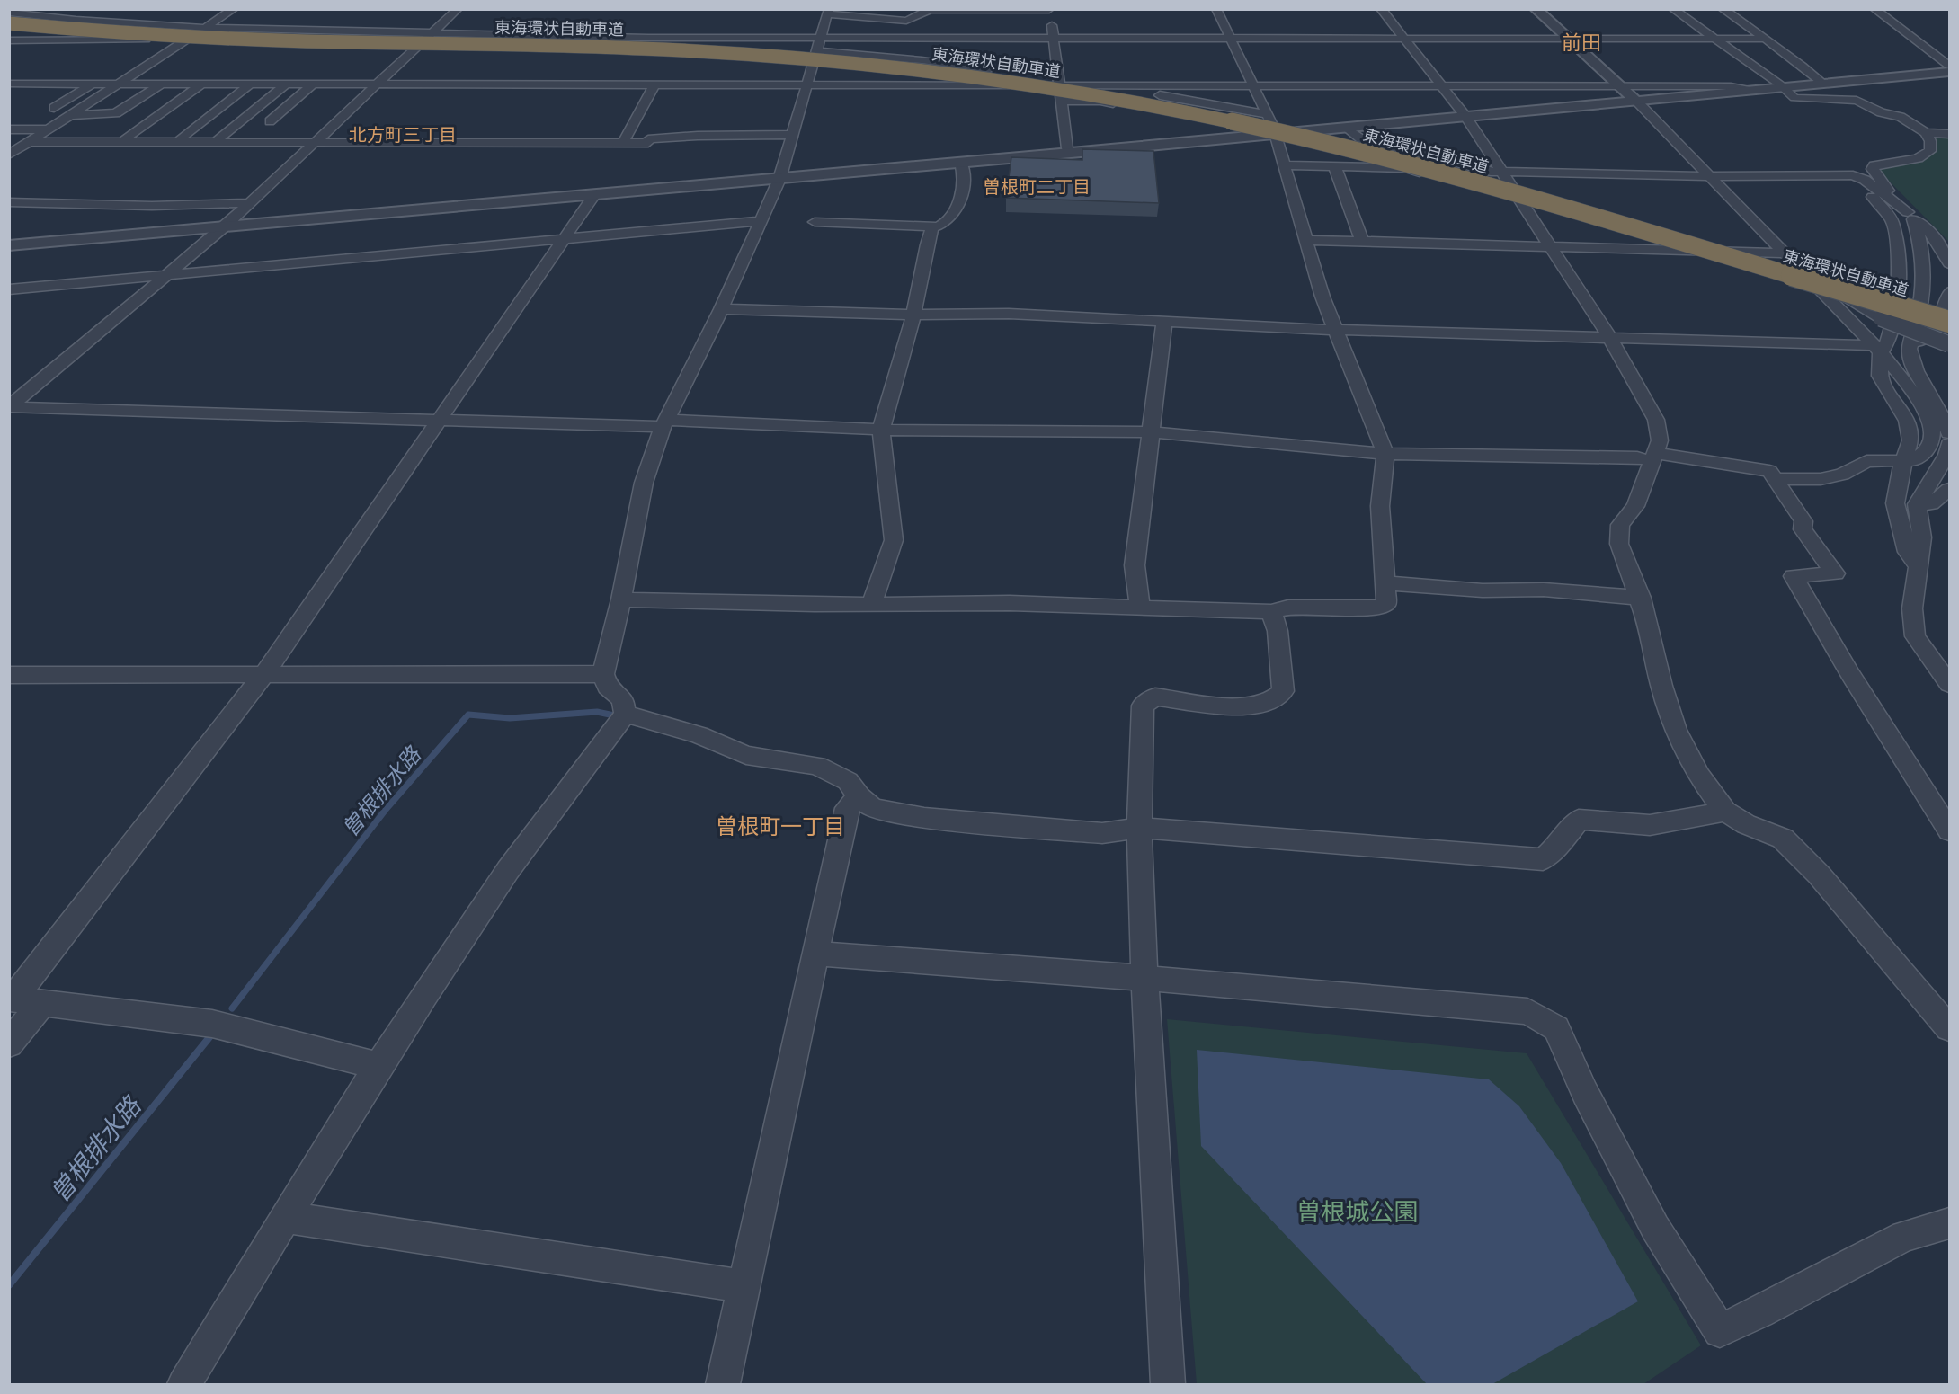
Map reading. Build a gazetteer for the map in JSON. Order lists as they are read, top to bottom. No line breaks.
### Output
{"streets":{"highway":["東海環状自動車道"]},"districts":["前田","北方町三丁目","曽根町二丁目","曽根町一丁目"],"water":["曽根排水路"],"parks":["曽根城公園"]}
